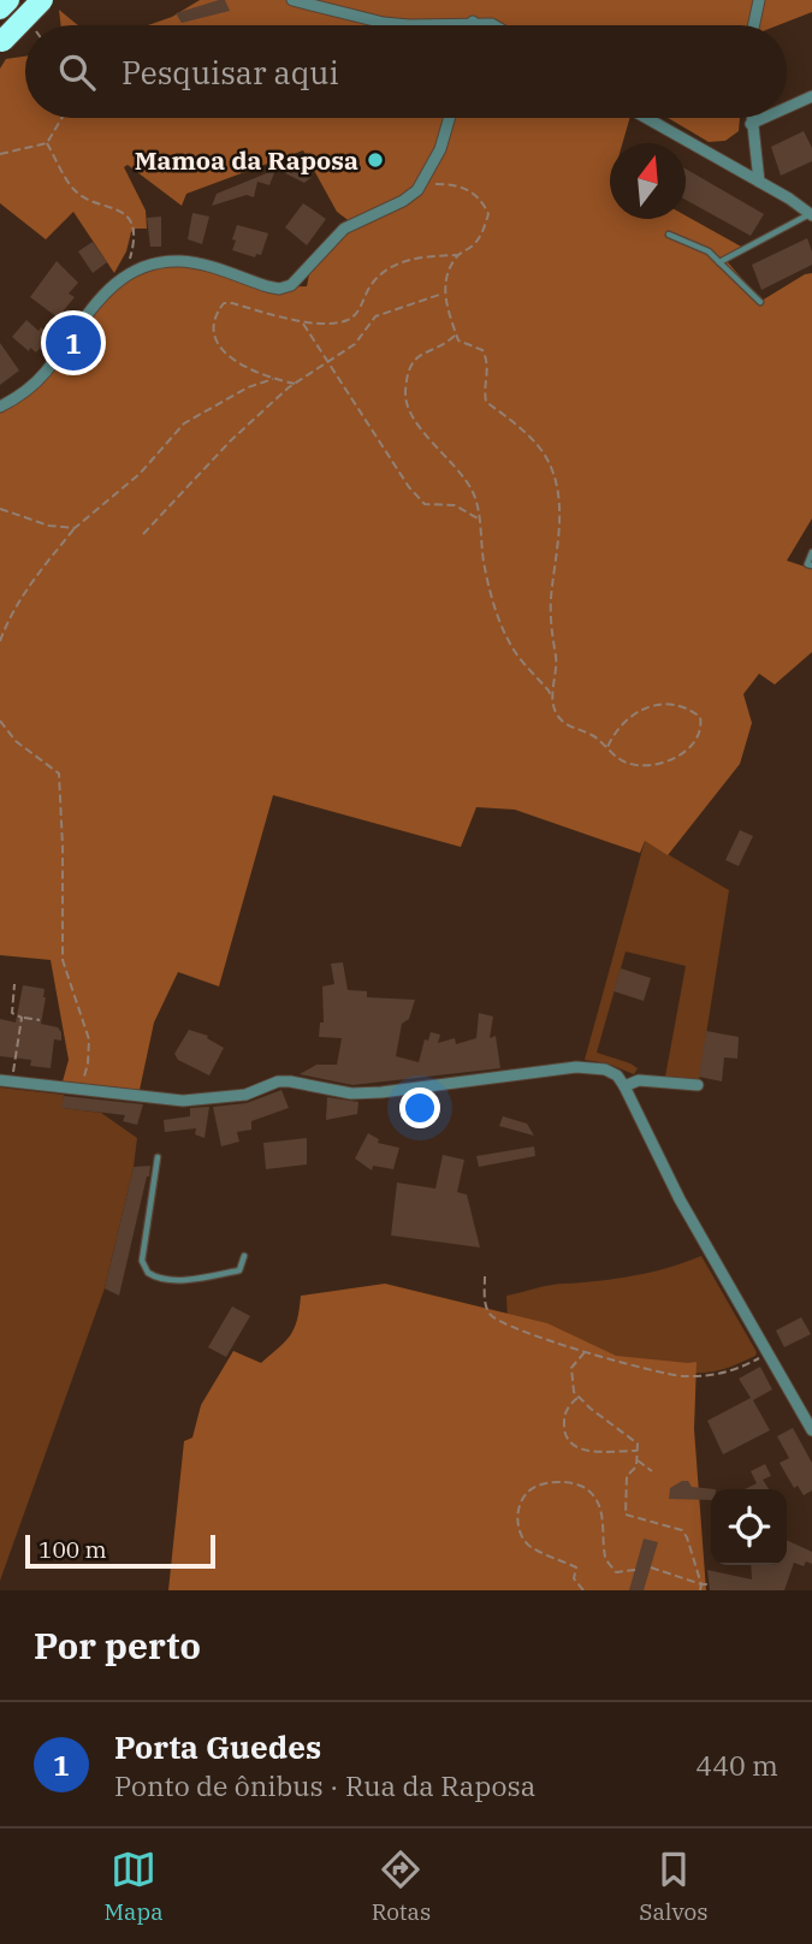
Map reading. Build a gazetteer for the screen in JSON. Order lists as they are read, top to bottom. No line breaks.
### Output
{"places":["Mamoa da Raposa"],"scale_bar":"100 m","north":"top","page":{"search":"Pesquisar aqui","pins":"1","scale":"100 m","heading":"Por perto","list":[{"mark":"1","name":"Porta Guedes","note":"Ponto de ônibus · Rua da Raposa","value":"440 m"}],"nav":["Mapa","Rotas","Salvos"]}}
